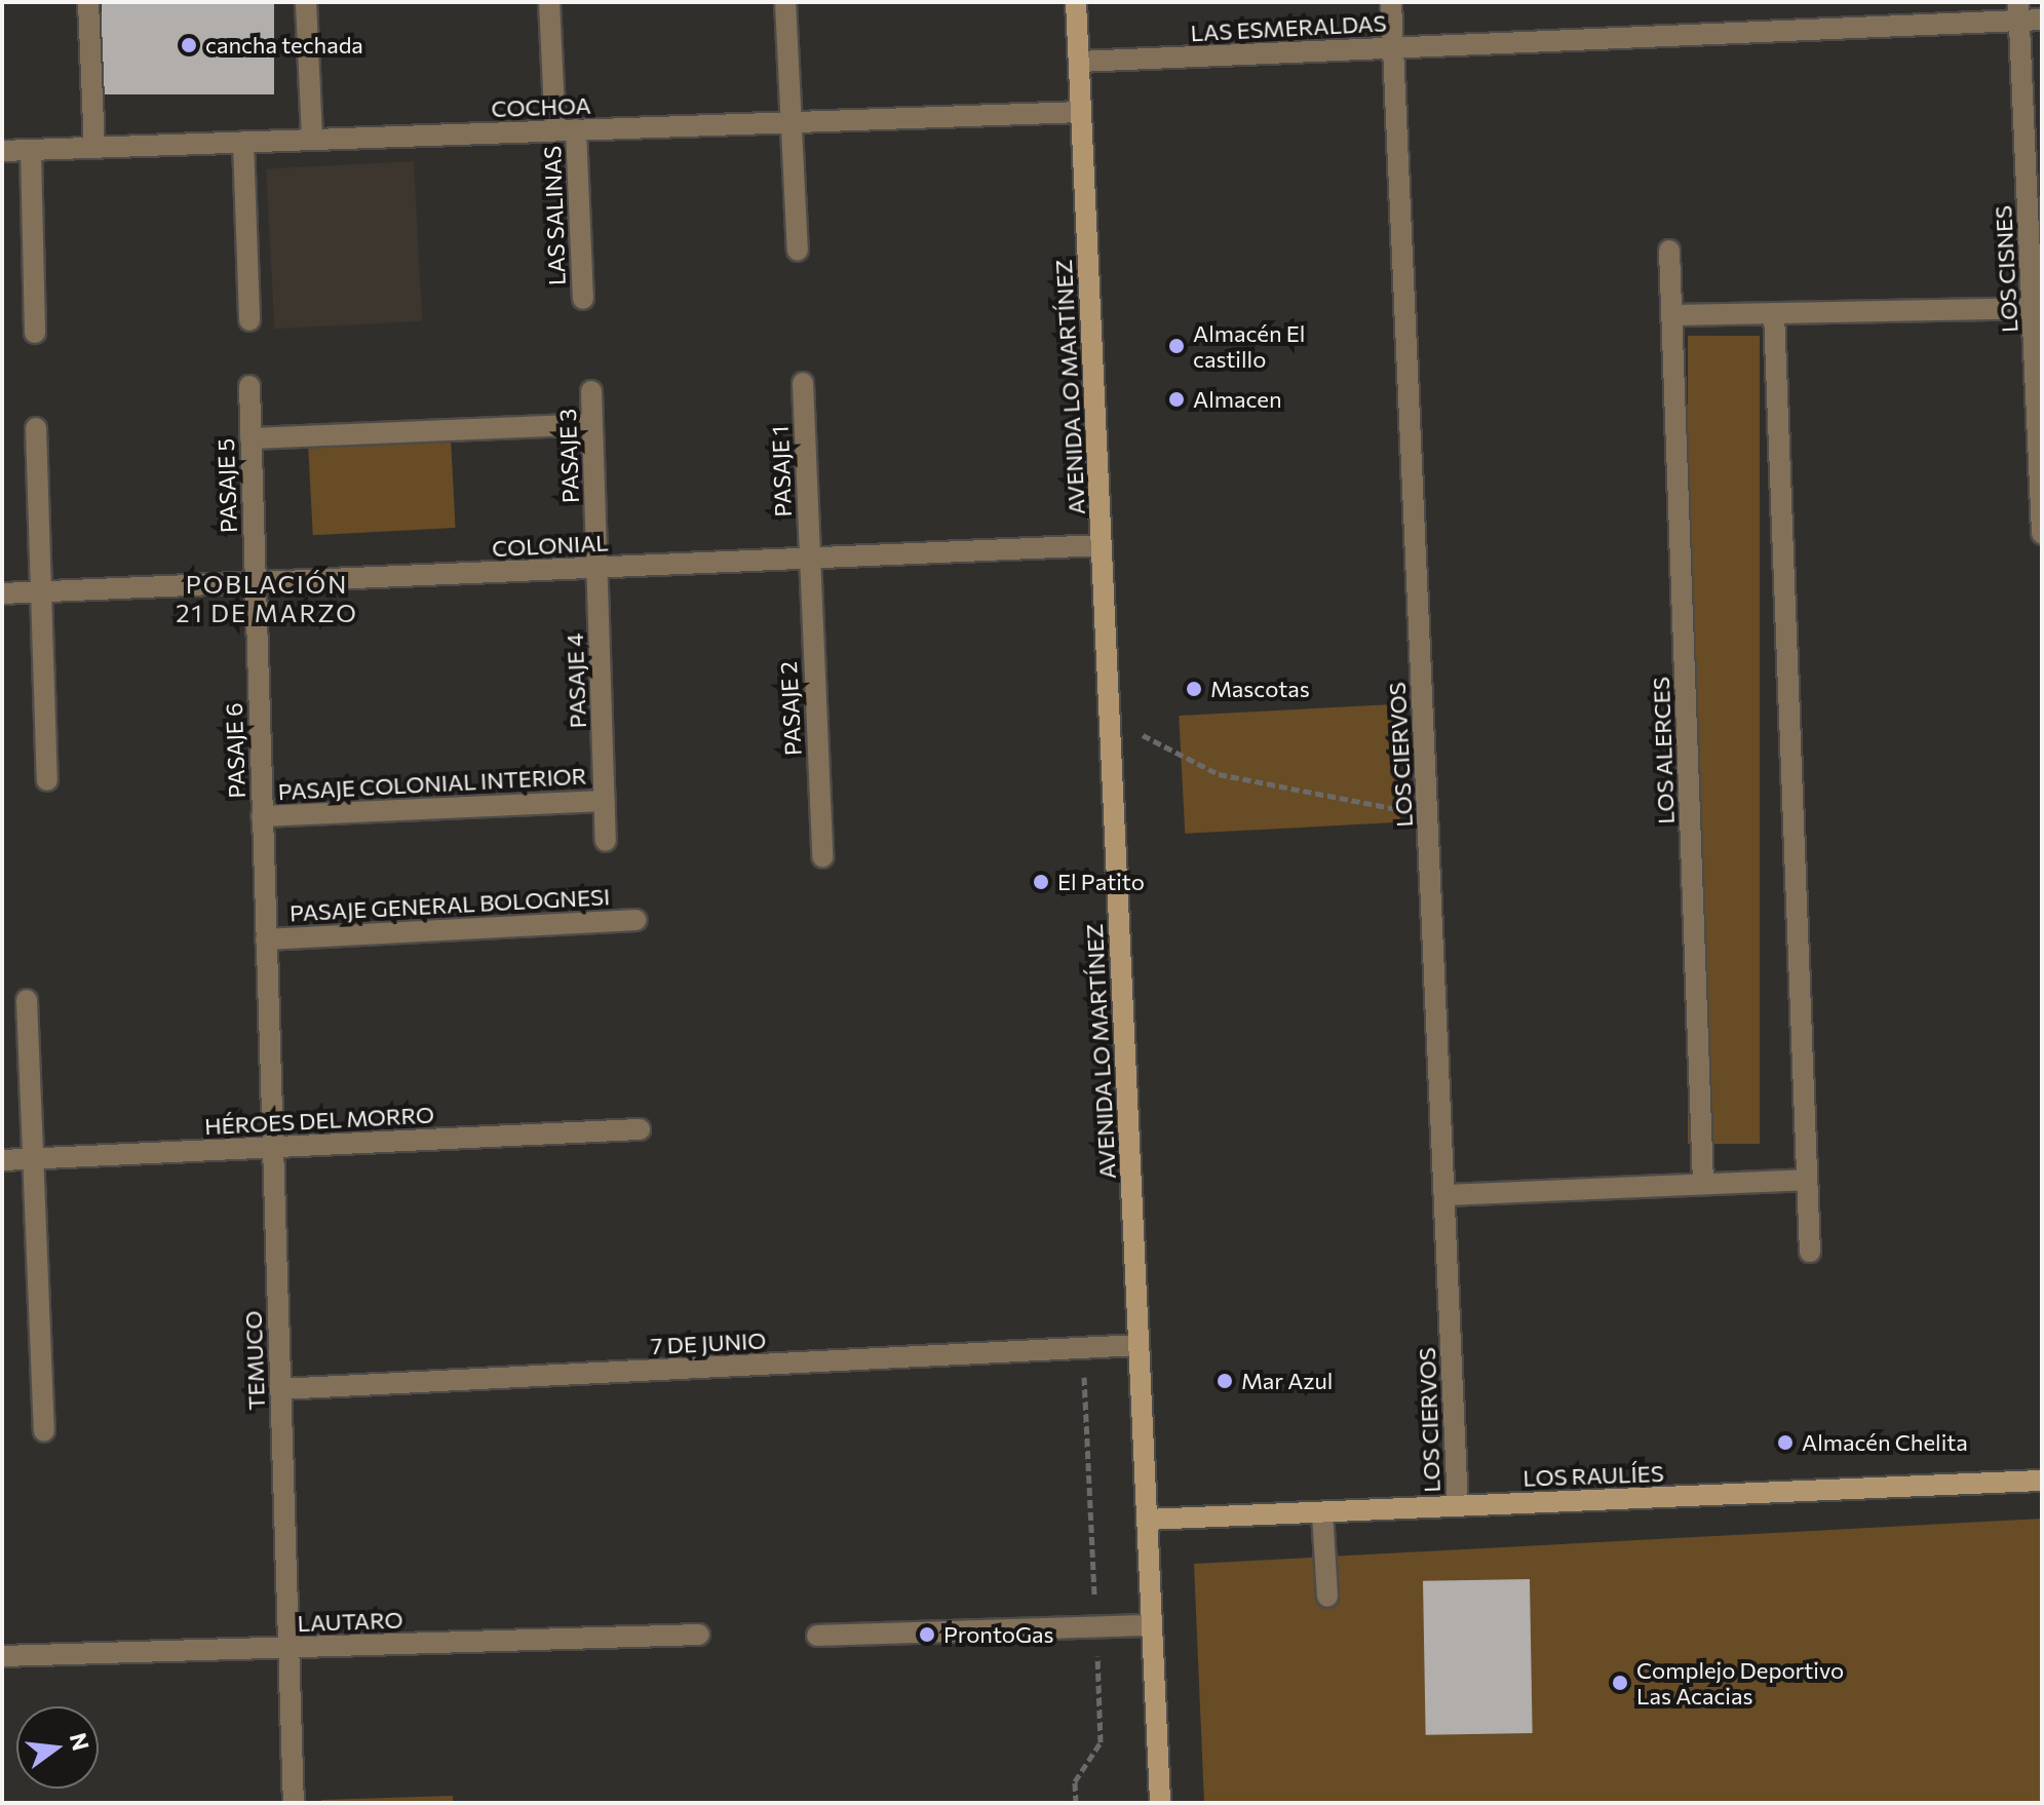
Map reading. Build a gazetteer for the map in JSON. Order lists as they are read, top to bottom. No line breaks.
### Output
{"streets":{"main road":["AVENIDA LO MARTÍNEZ","LOS RAULÍES"],"street":["LAS ESMERALDAS","COCHOA","LAS SALINAS","LOS CISNES","PASAJE 3","PASAJE 1","PASAJE 5","COLONIAL","PASAJE 4","PASAJE 2","PASAJE 6","LOS ALERCES","LOS CIERVOS","PASAJE COLONIAL INTERIOR","PASAJE GENERAL BOLOGNESI","HÉROES DEL MORRO","7 DE JUNIO","TEMUCO","LAUTARO"]},"crossings":[["LAS ESMERALDAS","LOS CISNES"],["LAS ESMERALDAS","AVENIDA LO MARTÍNEZ"],["LAS ESMERALDAS","LOS CIERVOS"],["COCHOA","LAS SALINAS"],["COCHOA","AVENIDA LO MARTÍNEZ"],["AVENIDA LO MARTÍNEZ","COLONIAL"],["AVENIDA LO MARTÍNEZ","7 DE JUNIO"],["AVENIDA LO MARTÍNEZ","LOS RAULÍES"],["PASAJE 3","COLONIAL"],["PASAJE 3","PASAJE 4"],["PASAJE 1","COLONIAL"],["PASAJE 1","PASAJE 2"],["PASAJE 5","COLONIAL"],["PASAJE 5","PASAJE 6"],["COLONIAL","PASAJE 4"],["COLONIAL","PASAJE 2"],["COLONIAL","PASAJE 6"],["PASAJE 4","PASAJE COLONIAL INTERIOR"],["PASAJE 6","PASAJE COLONIAL INTERIOR"],["PASAJE 6","TEMUCO"],["LOS CIERVOS","LOS RAULÍES"],["PASAJE GENERAL BOLOGNESI","TEMUCO"],["HÉROES DEL MORRO","TEMUCO"],["7 DE JUNIO","TEMUCO"],["TEMUCO","LAUTARO"]],"districts":["POBLACIÓN 21 DE MARZO"],"places":["cancha techada","Almacén El castillo","Almacen","Mascotas","El Patito","Mar Azul","Almacén Chelita","ProntoGas","Complejo Deportivo Las Acacias"],"north":"right"}
